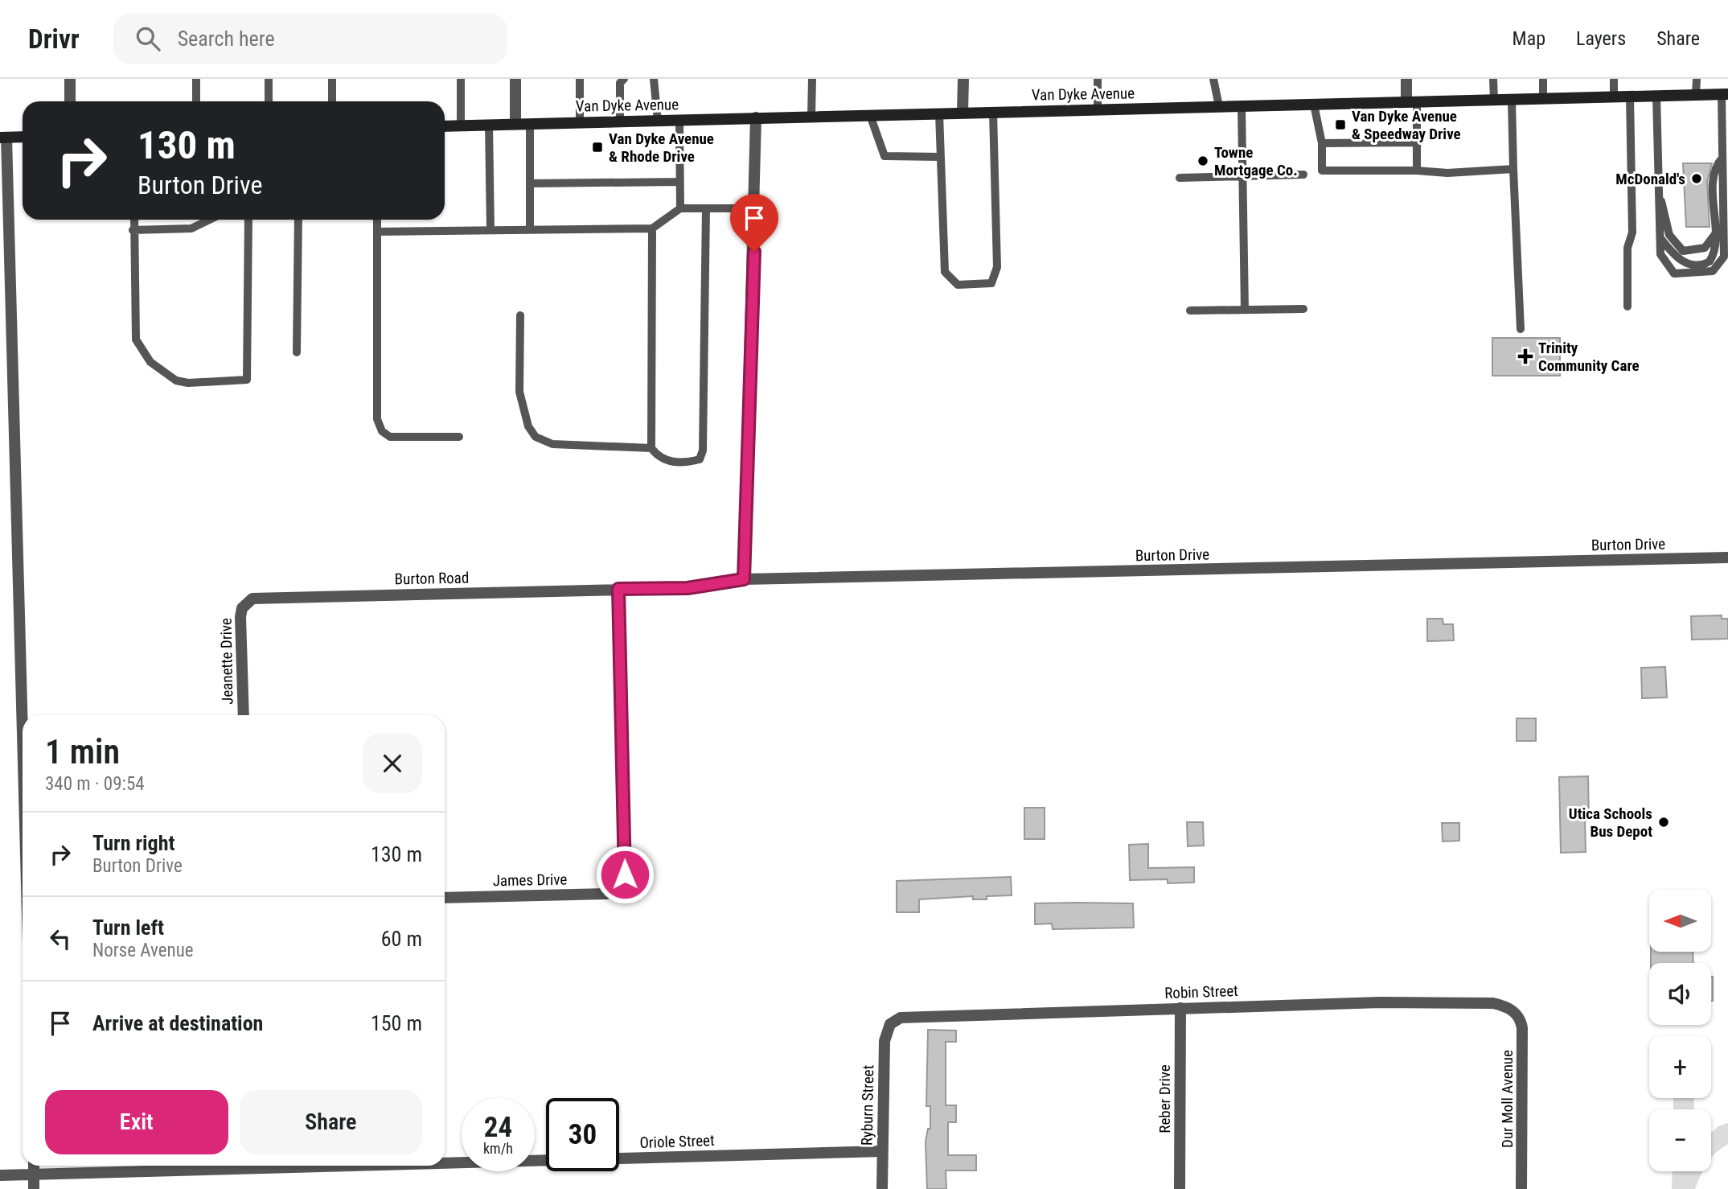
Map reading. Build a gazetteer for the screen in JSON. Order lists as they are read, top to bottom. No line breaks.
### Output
{"streets":{"main road":["Van Dyke Avenue"],"street":["Burton Drive","Burton Road","Jeanette Drive","James Drive","Robin Street","Reber Drive","Dur Moll Avenue","Ryburn Street","Oriole Street"]},"crossings":[["Burton Drive","Burton Road"],["Burton Drive","James Drive"],["Burton Road","Jeanette Drive"],["Burton Road","James Drive"],["Robin Street","Reber Drive"],["Robin Street","Dur Moll Avenue"],["Robin Street","Ryburn Street"],["Ryburn Street","Oriole Street"]],"places":{"transit":["Van Dyke Avenue & Speedway Drive","Van Dyke Avenue & Rhode Drive"],"other":["Towne Mortgage Co.","McDonald's","Utica Schools Bus Depot"],"health":["Trinity Community Care"]},"north":"left","page":{"header":"Drivr","search":"Search here","nav":["Map","Layers","Share"],"turn":["130 m","Burton Drive"],"heading":["1 min","340 m · 09:54"],"list":[{"name":"Turn right","note":"Burton Drive","value":"130 m"},{"name":"Turn left","note":"Norse Avenue","value":"60 m"},{"name":"Arrive at destination","value":"150 m"}],"map_buttons":["+","−"],"buttons":["Exit","Share"],"speed":"24 km/h","limit":"30"}}
